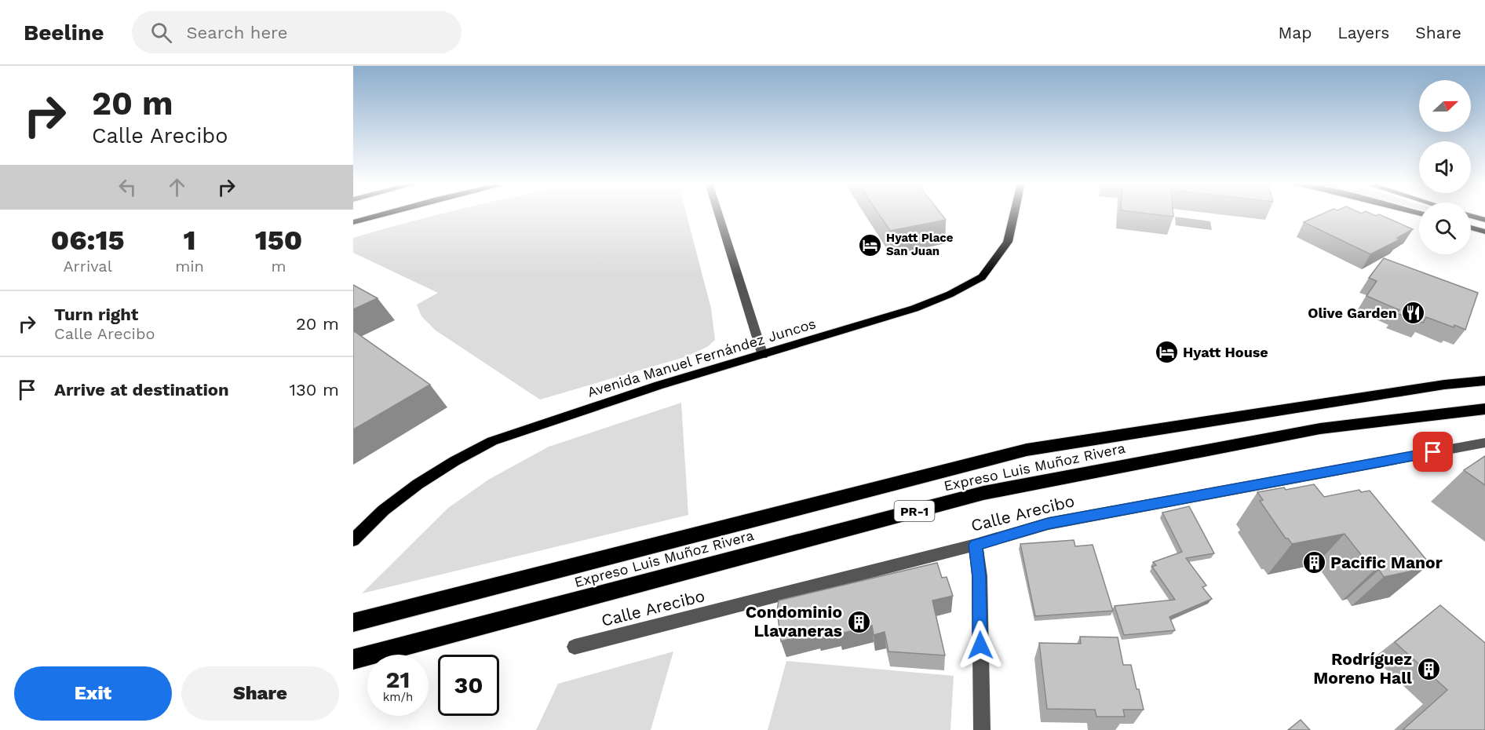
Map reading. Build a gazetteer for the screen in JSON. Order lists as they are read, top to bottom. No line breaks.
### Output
{"streets":{"highway":["Expreso Luis Muñoz Rivera","PR-1"],"main road":["Avenida Manuel Fernández Juncos"],"street":["Calle Arecibo"]},"places":{"hotel":["Hyatt Place San Juan","Hyatt House"],"restaurant":["Olive Garden"],"building":["Pacific Manor","Condominio Llavaneras","Rodríguez Moreno Hall"]},"north":"right","page":{"header":"Beeline","search":"Search here","nav":["Map","Layers","Share"],"turn":["20 m","Calle Arecibo"],"eta":["06:15","Arrival","1","min","150","m"],"list":[{"name":"Turn right","note":"Calle Arecibo","value":"20 m"},{"name":"Arrive at destination","value":"130 m"}],"speed":"21 km/h","limit":"30","buttons":["Exit","Share"]}}
